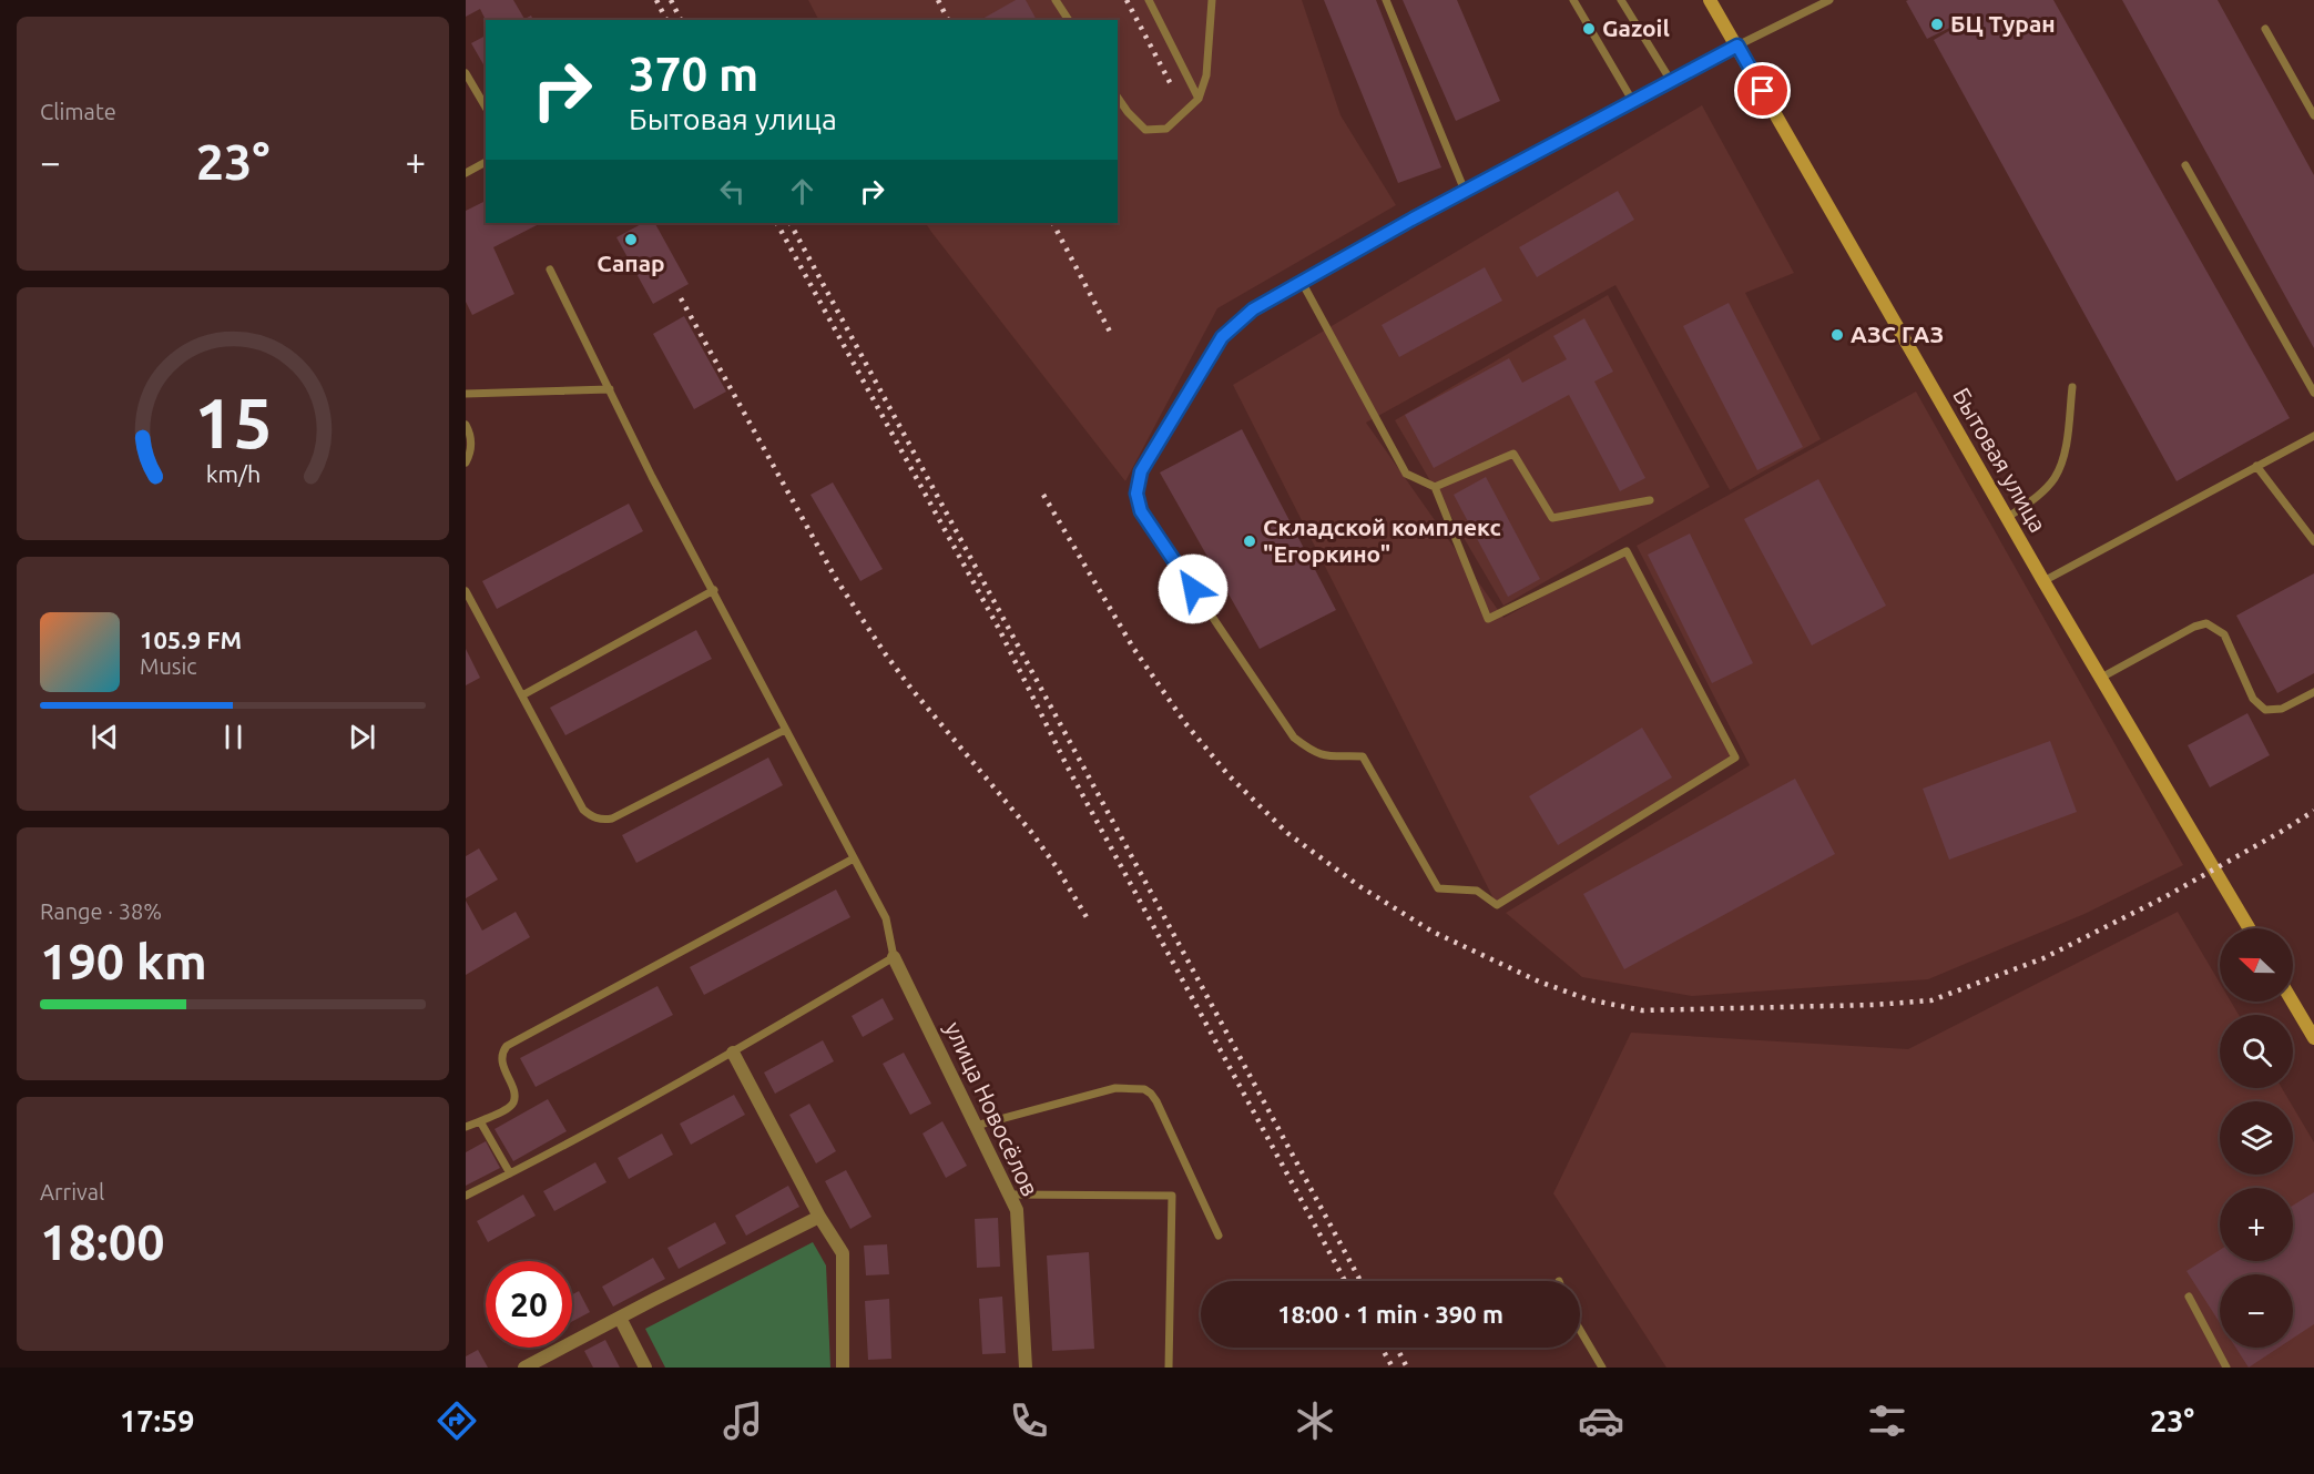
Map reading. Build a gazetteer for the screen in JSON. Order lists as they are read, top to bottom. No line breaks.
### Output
{"streets":{"main road":["Бытовая улица"],"street":["улица Новосёлов"]},"places":["БЦ Туран","Gazoil","Сапар","АЗС ГАЗ","Складской комплекс \"Егоркино\""],"north":"left","page":{"tile":["Climate",["Range · 38%","190 km"],["Arrival","18:00"]],"turn":["370 m","Бытовая улица"],"heat":["−","23°","+"],"song":["105.9 FM","Music"],"map_buttons":["+","−"],"limit":"20","trip":"18:00 · 1 min · 390 m","tabs":["17:59","23°"],"gauge":["15","km/h"]}}
